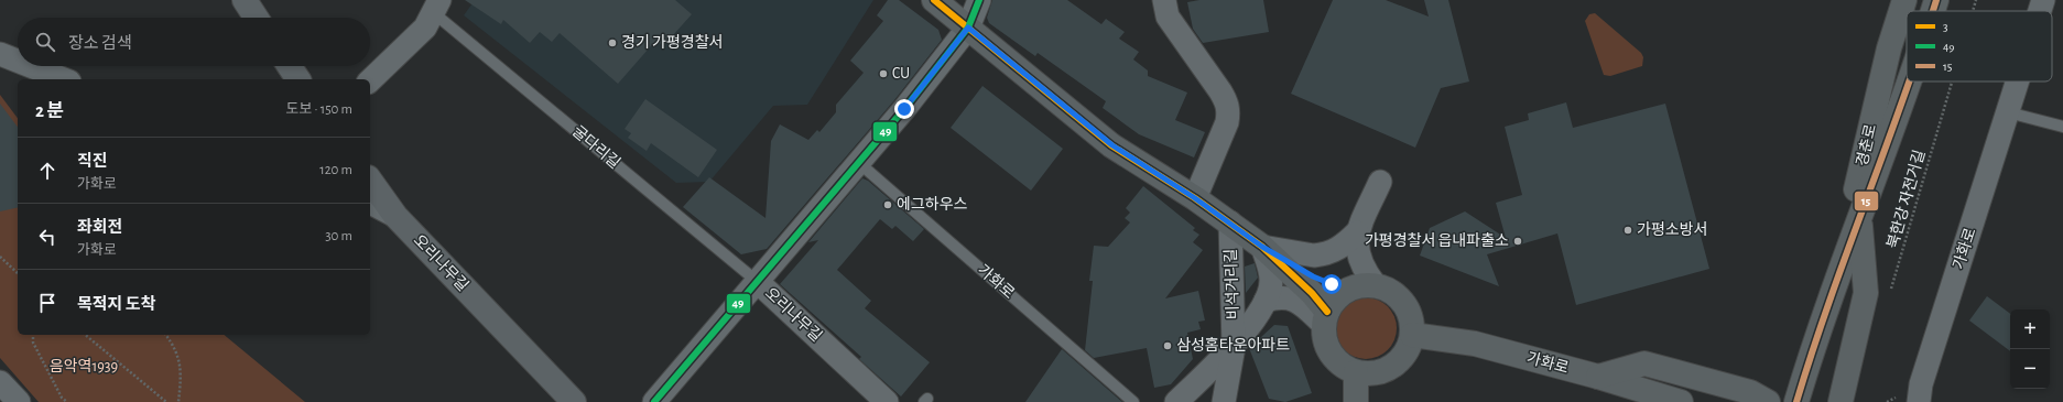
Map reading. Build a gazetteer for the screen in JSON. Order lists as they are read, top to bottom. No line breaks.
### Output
{"streets":{"main road":["경춘로","가화로"],"street":["굴다리길","오리나무길","비석거리길"],"path":["북한강 자전거길"]},"crossings":[["굴다리길","오리나무길"]],"parks":["음악역1939"],"places":["경기 가평경찰서","CU","에그하우스","가평소방서","가평경찰서 읍내파출소","삼성홈타운아파트"],"lines":["transit line 3","transit line 49","transit line 15"],"legend":["3","49","15"],"page":{"search":"장소 검색","heading":["2 분","도보 · 150 m"],"list":[["직진","가화로","120 m"],["좌회전","가화로","30 m"],"목적지 도착"],"map_buttons":["+","−"]}}
